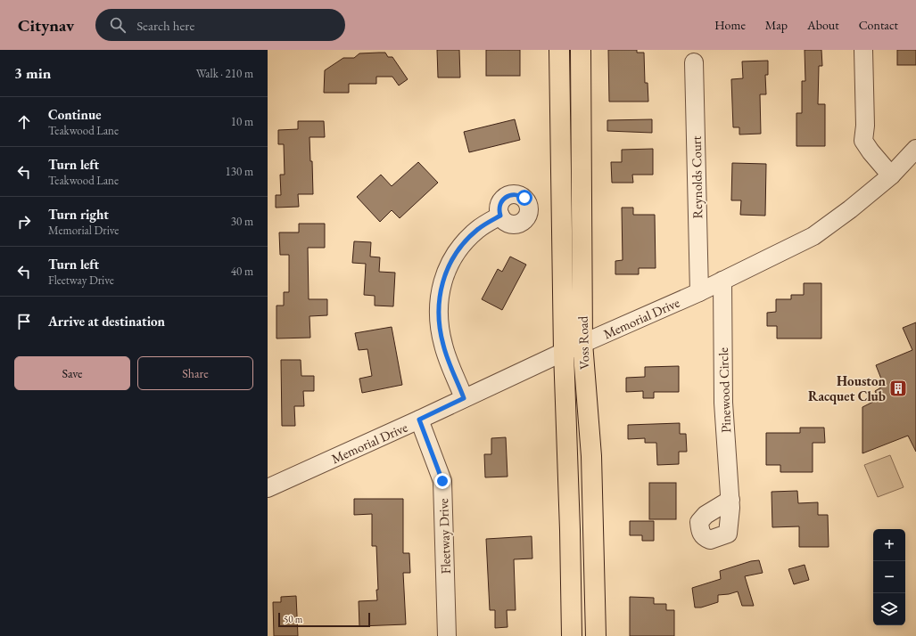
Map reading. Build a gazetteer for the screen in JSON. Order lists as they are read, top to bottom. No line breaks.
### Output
{"streets":{"main road":["Voss Road"],"street":["Reynolds Court","Memorial Drive","Pinewood Circle","Fleetway Drive"]},"crossings":[["Reynolds Court","Memorial Drive"],["Memorial Drive","Voss Road"],["Memorial Drive","Pinewood Circle"],["Memorial Drive","Fleetway Drive"]],"places":{"building":["Houston Racquet Club"]},"scale_bar":"50 m","page":{"header":"Citynav","search":"Search here","nav":["Home","Map","About","Contact"],"heading":["3 min","Walk · 210 m"],"list":[["Continue","Teakwood Lane","10 m"],["Turn left","Teakwood Lane","130 m"],["Turn right","Memorial Drive","30 m"],["Turn left","Fleetway Drive","40 m"],"Arrive at destination"],"buttons":["Save","Share"],"map_buttons":["+","−"],"scale":"50 m"}}
